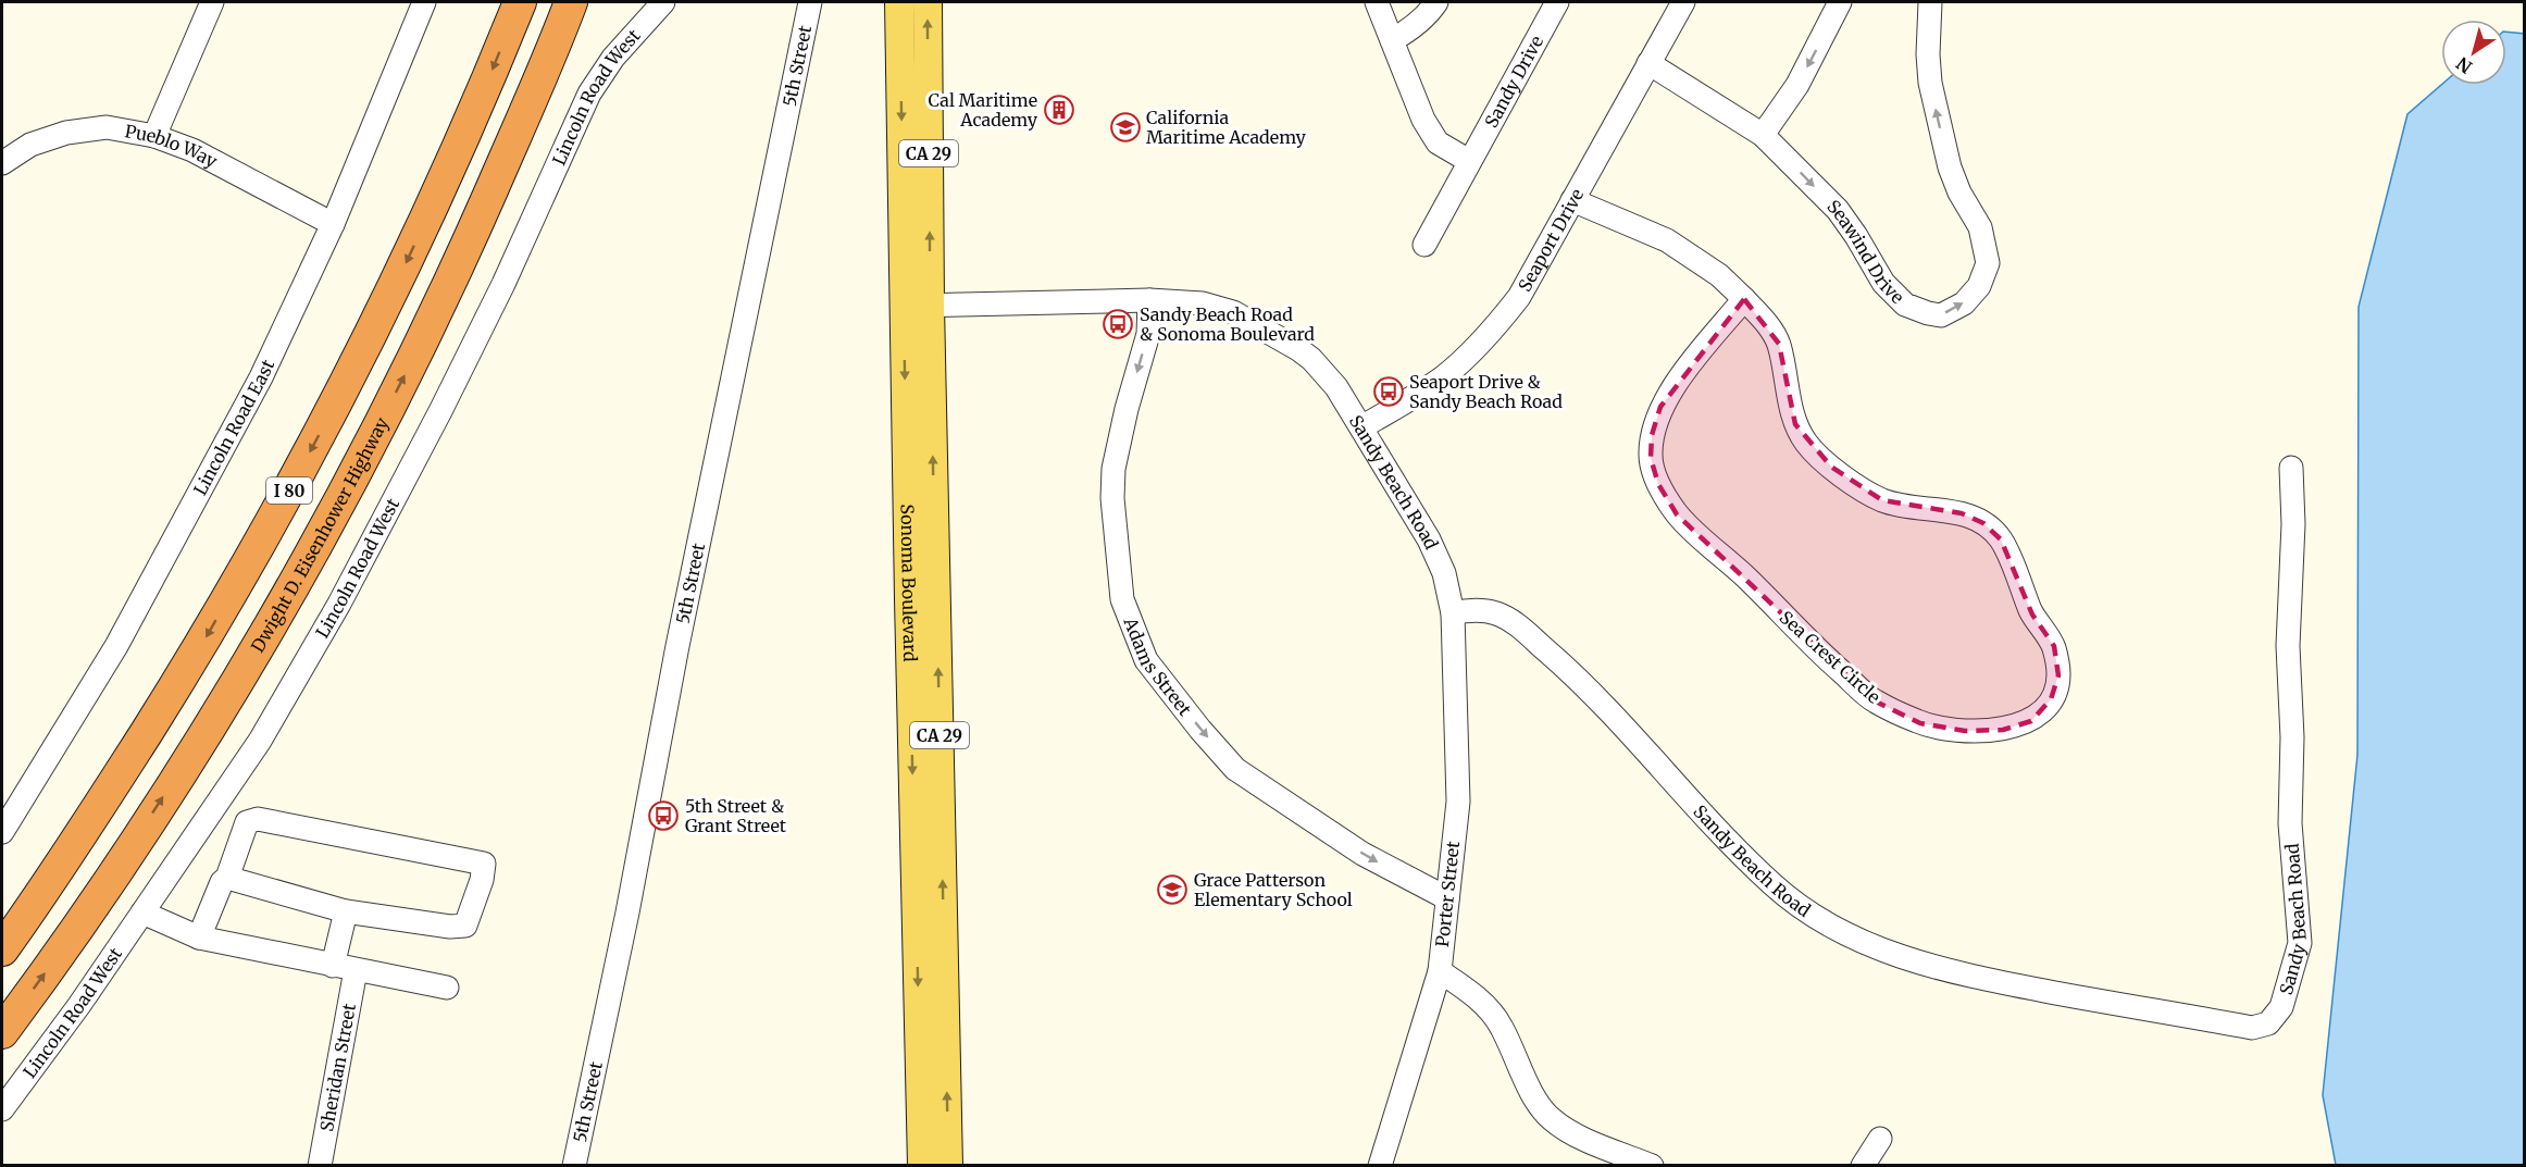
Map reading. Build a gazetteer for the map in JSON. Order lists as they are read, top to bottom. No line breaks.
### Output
{"streets":{"highway":["I 80","Dwight D. Eisenhower Highway"],"main road":["CA 29","Sonoma Boulevard"],"street":["5th Street","Sandy Drive","Lincoln Road West","Pueblo Way","Seaport Drive","Seawind Drive","Lincoln Road East","Sandy Beach Road","Sea Crest Circle","Adams Street","Porter Street","Sheridan Street"]},"crossings":[["Pueblo Way","Lincoln Road East"],["Seaport Drive","Seawind Drive"],["Seaport Drive","Sandy Beach Road"],["Seaport Drive","Sea Crest Circle"],["Sandy Beach Road","Sonoma Boulevard"],["Sandy Beach Road","Adams Street"],["Sandy Beach Road","Porter Street"],["Adams Street","Porter Street"]],"one_way":["Adams Street"],"places":{"building":["Cal Maritime Academy"],"school or university":["California Maritime Academy","Grace Patterson Elementary School"],"bus stop":["Sandy Beach Road & Sonoma Boulevard","Seaport Drive & Sandy Beach Road","5th Street & Grant Street"]},"north":"bottom left"}
